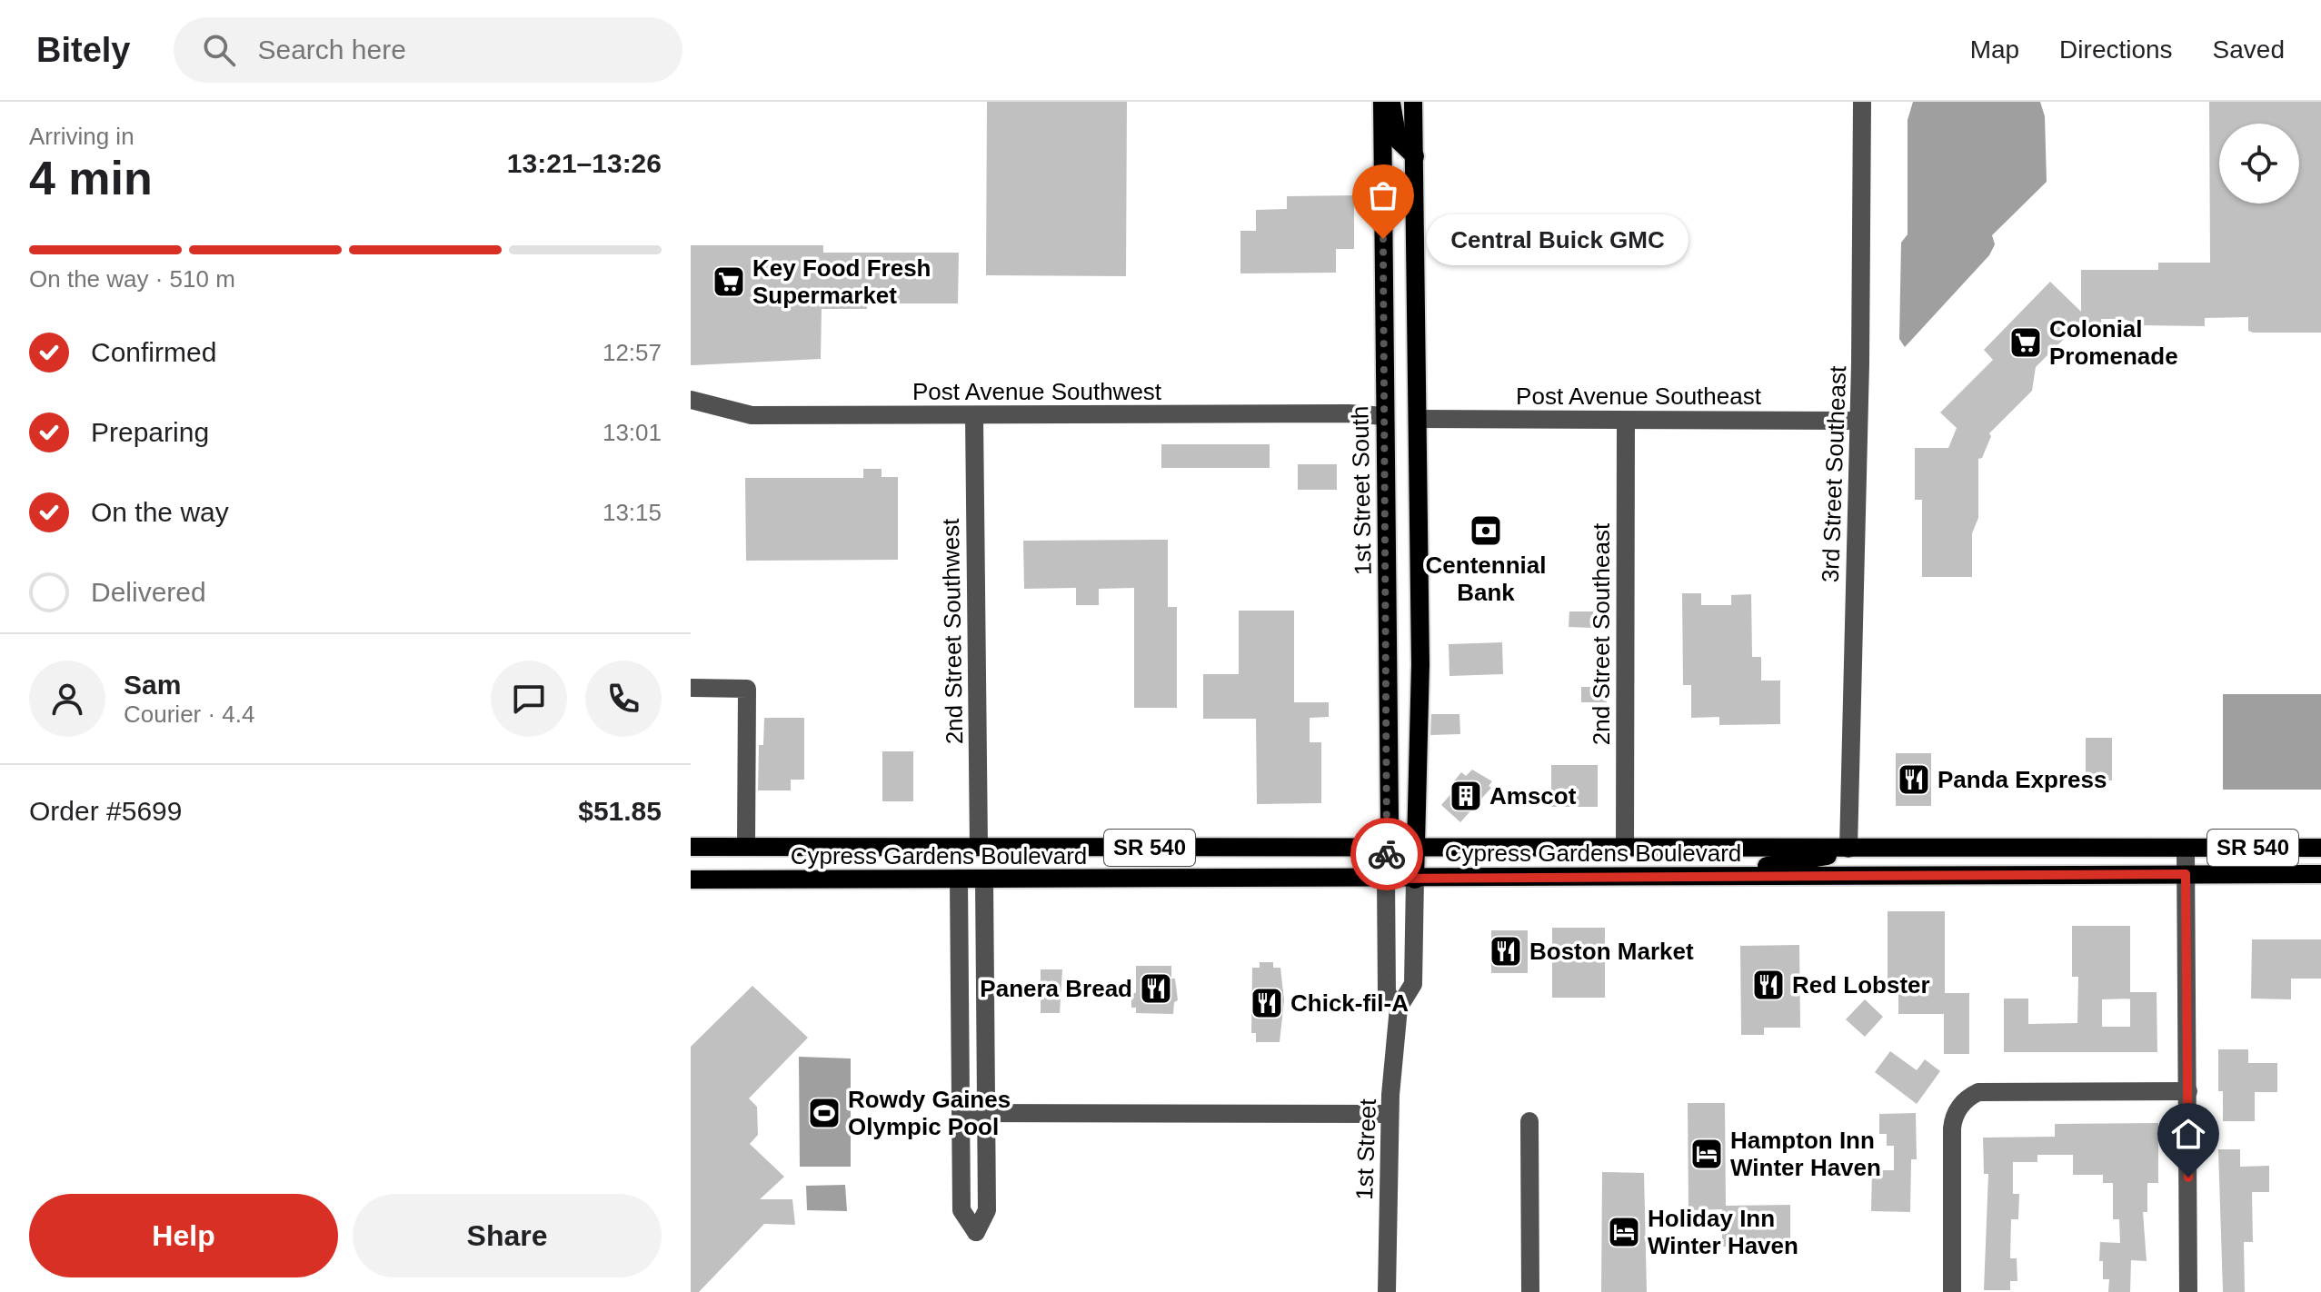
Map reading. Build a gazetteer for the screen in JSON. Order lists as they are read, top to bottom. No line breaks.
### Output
{"streets":{"main road":["1st Street South","SR 540","Cypress Gardens Boulevard"],"street":["Post Avenue Southwest","Post Avenue Southeast","3rd Street Southeast","2nd Street Southwest","2nd Street Southeast","1st Street"]},"crossings":[["Post Avenue Southwest","1st Street South"],["Post Avenue Southwest","2nd Street Southwest"],["Post Avenue Southeast","3rd Street Southeast"],["Post Avenue Southeast","2nd Street Southeast"],["3rd Street Southeast","Cypress Gardens Boulevard"],["1st Street South","Cypress Gardens Boulevard"],["1st Street South","1st Street"],["2nd Street Southwest","Cypress Gardens Boulevard"],["2nd Street Southeast","Cypress Gardens Boulevard"],["Cypress Gardens Boulevard","1st Street"]],"places":{"other":["Central Buick GMC"],"supermarket":["Key Food Fresh Supermarket","Colonial Promenade"],"bank":["Centennial Bank"],"restaurant":["Panda Express","Boston Market","Red Lobster","Panera Bread","Chick-fil-A"],"building":["Amscot"],"sports":["Rowdy Gaines Olympic Pool"],"hotel":["Hampton Inn Winter Haven","Holiday Inn Winter Haven"]},"page":{"header":"Bitely","search":"Search here","nav":["Map","Directions","Saved"],"heading":["4 min","Arriving in","13:21–13:26"],"panel":["Sam","Courier · 4.4","Order #5699","$51.85"],"bubble":"Central Buick GMC","bar":"On the way · 510 m","list":[["Confirmed","12:57"],["Preparing","13:01"],["On the way","13:15"],"Delivered"],"buttons":["Help","Share"]}}
